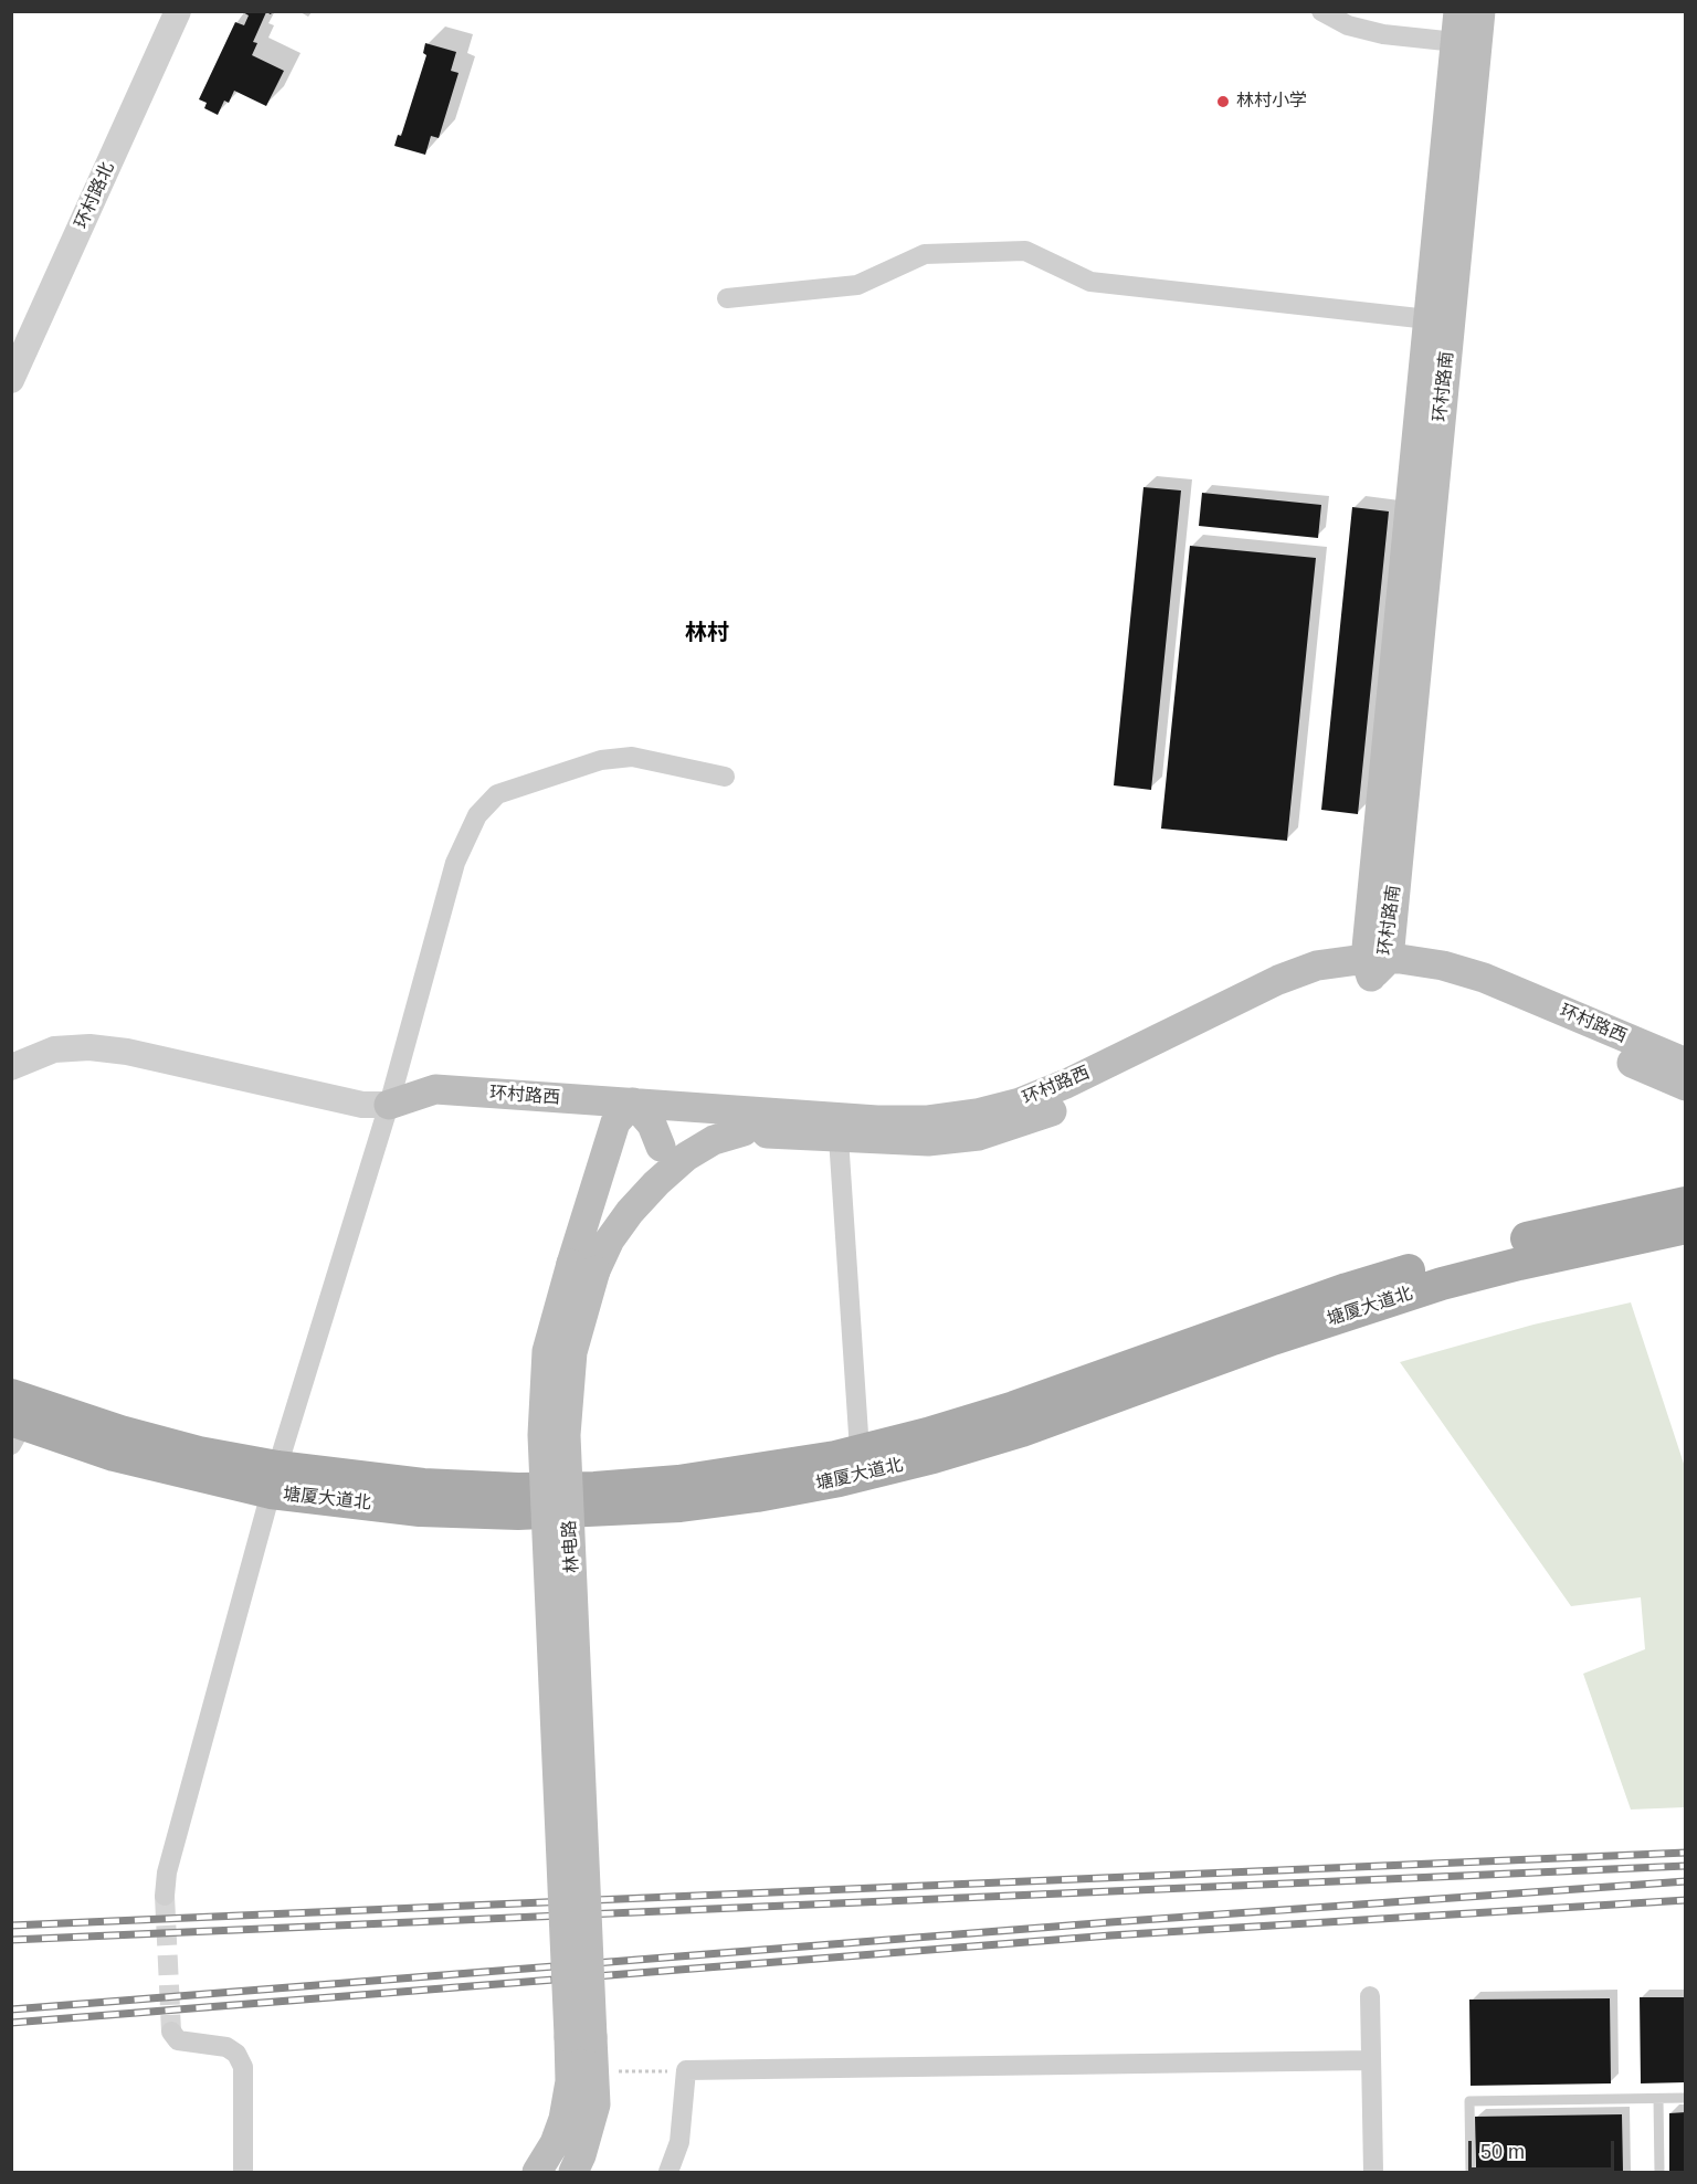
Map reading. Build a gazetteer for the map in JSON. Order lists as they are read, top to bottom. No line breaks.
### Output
{"streets":{"main road":["环村路南","环村路西","塘厦大道北","林电路"],"street":["环村路北"]},"crossings":[["环村路南","环村路西"],["环村路西","林电路"]],"districts":["林村"],"places":["林村小学"],"scale_bar":"50 m"}
